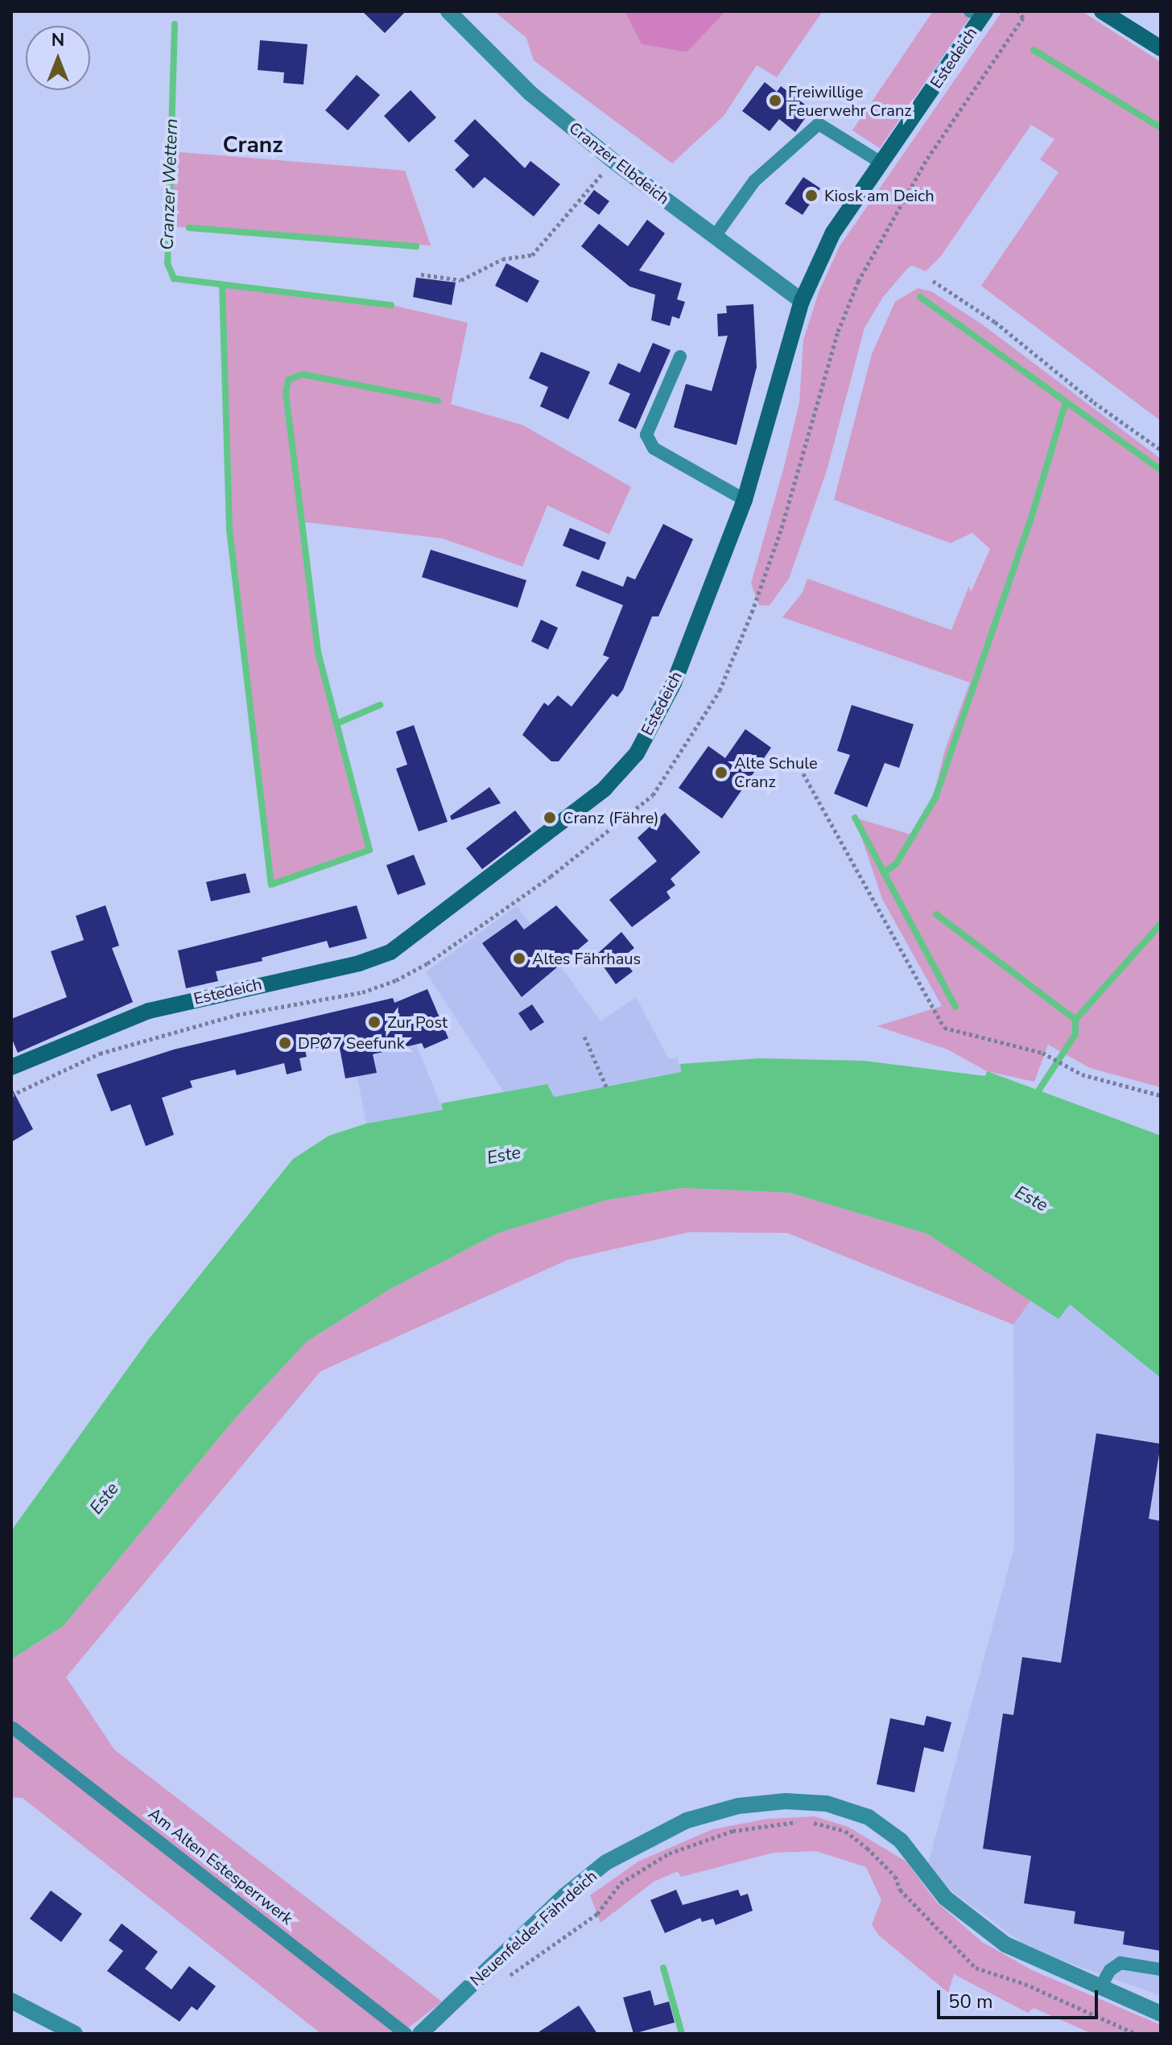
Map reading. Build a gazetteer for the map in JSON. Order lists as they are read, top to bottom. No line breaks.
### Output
{"streets":{"street":["Estedeich","Cranzer Elbdeich","Neuenfelder Fährdeich"],"lane":["Am Alten Estesperrwerk"]},"crossings":[["Estedeich","Cranzer Elbdeich"]],"districts":["Cranz"],"water":["Cranzer Wettern","Este"],"places":["Freiwillige Feuerwehr Cranz","Kiosk am Deich","Alte Schule Cranz","Cranz (Fähre)","Altes Fährhaus","Zur Post","DPØ7 Seefunk"],"scale_bar":"50 m","north":"top"}
